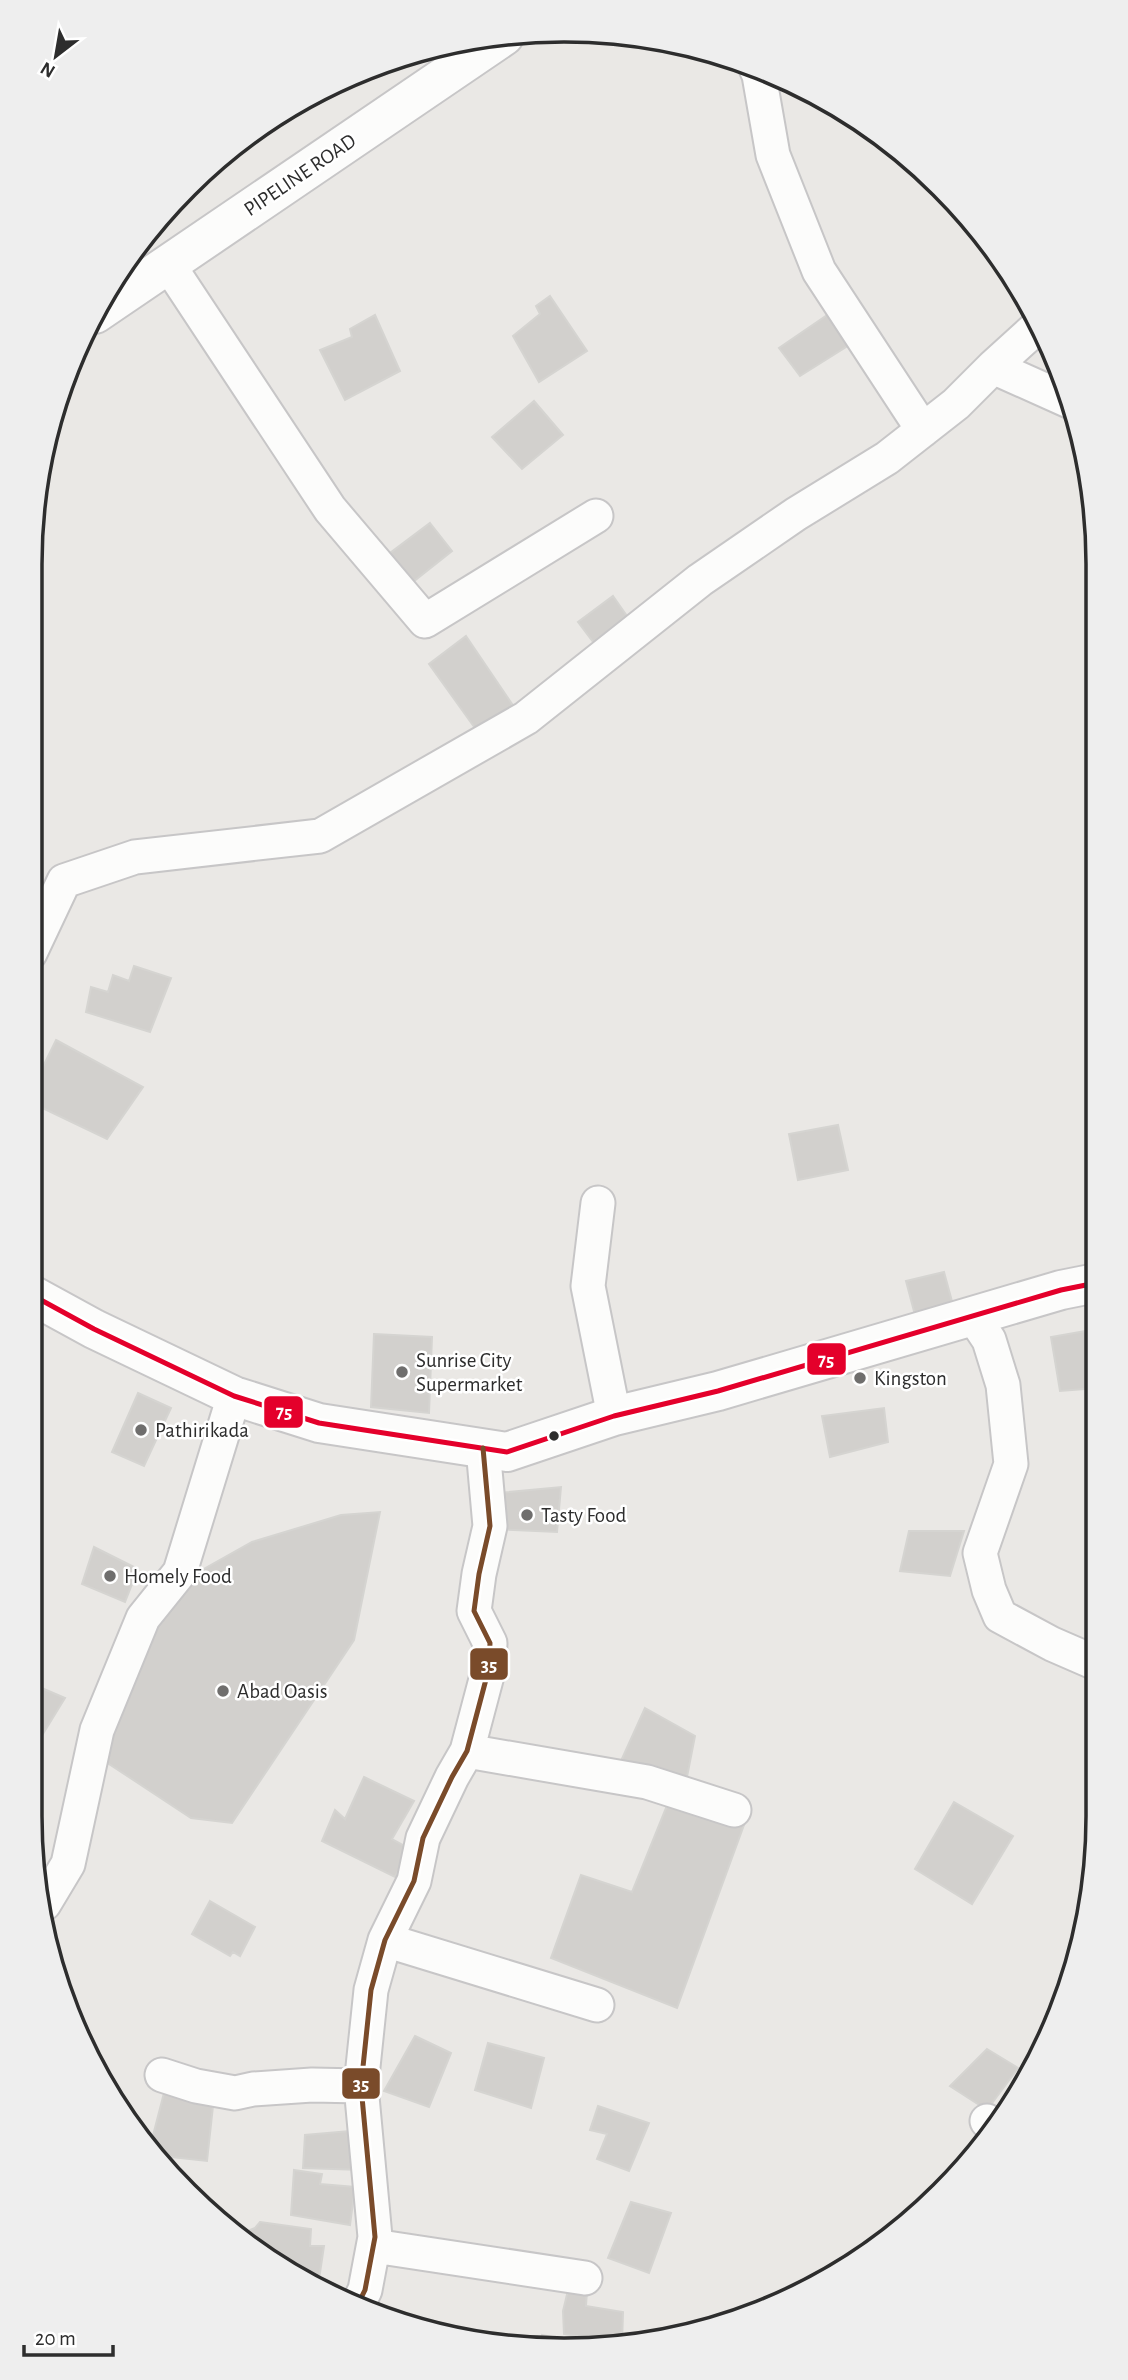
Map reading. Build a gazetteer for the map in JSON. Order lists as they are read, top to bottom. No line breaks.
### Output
{"streets":{"main road":["PIPELINE ROAD"]},"places":["Sunrise City Supermarket","Kingston","Pathirikada","Tasty Food","Homely Food","Abad Oasis"],"lines":["transit line 75","transit line 35"],"scale_bar":"20 m","north":"bottom left"}
